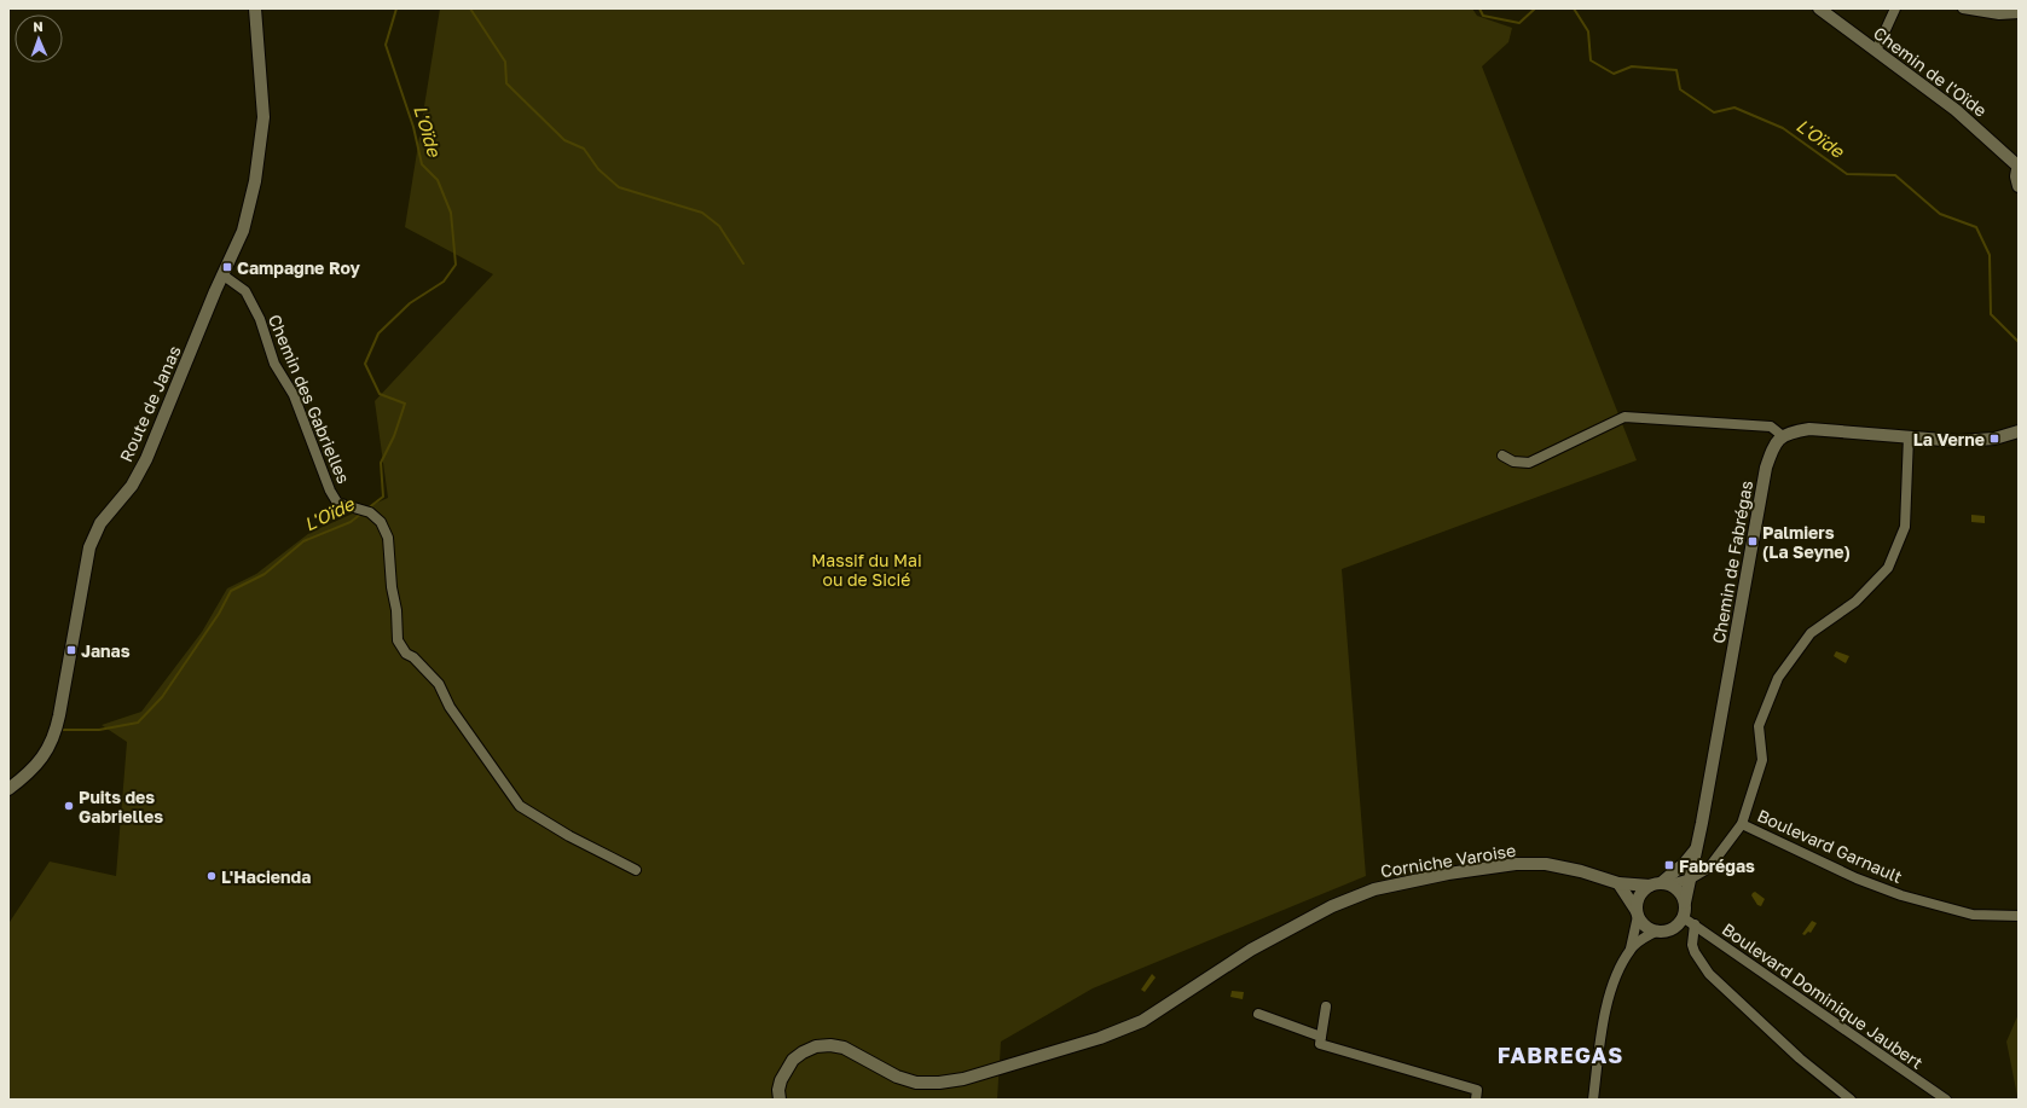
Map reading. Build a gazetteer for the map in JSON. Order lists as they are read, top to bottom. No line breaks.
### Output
{"streets":{"street":["Chemin de l'Oïde","Chemin des Gabrielles","Route de Janas","Chemin de Fabrégas","Boulevard Garnault","Corniche Varoise","Boulevard Dominique Jaubert"]},"crossings":[["Chemin des Gabrielles","Route de Janas"],["Chemin de Fabrégas","Corniche Varoise"],["Chemin de Fabrégas","Boulevard Dominique Jaubert"],["Corniche Varoise","Boulevard Dominique Jaubert"]],"districts":["FABREGAS"],"water":["L'Oïde"],"parks":["Massif du Mai ou de Sicié"],"places":{"transit":["Campagne Roy","La Verne","Palmiers (La Seyne)","Janas","Fabrégas"],"other":["Puits des Gabrielles","L'Hacienda"]},"north":"top"}
